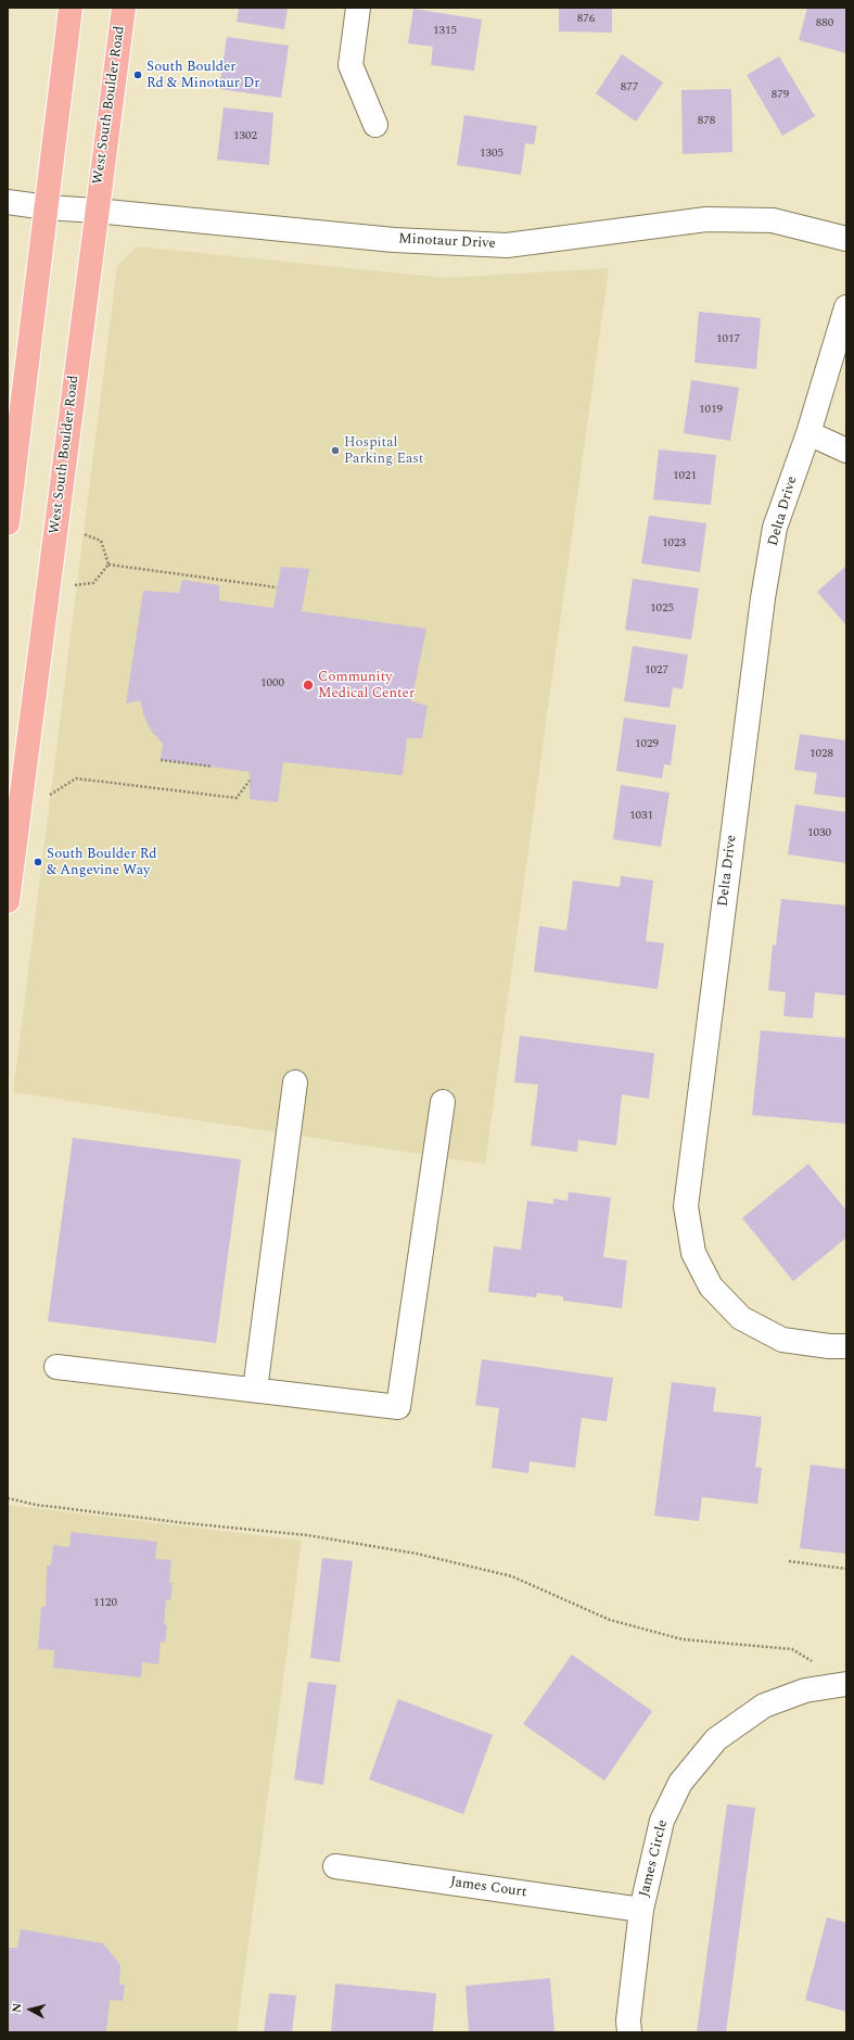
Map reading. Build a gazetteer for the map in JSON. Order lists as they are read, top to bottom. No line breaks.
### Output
{"streets":{"main road":["West South Boulder Road"],"street":["Minotaur Drive","Delta Drive","James Circle","James Court"]},"crossings":[["West South Boulder Road","Minotaur Drive"],["James Circle","James Court"]],"places":["South Boulder Rd & Minotaur Dr","Hospital Parking East","Community Medical Center","South Boulder Rd & Angevine Way"],"house_numbers":["876","880","1315","877","879","878","1302","1305","1017","1019","1021","1023","1025","1027","1000","1029","1028","1031","1030","1120"],"north":"left"}
